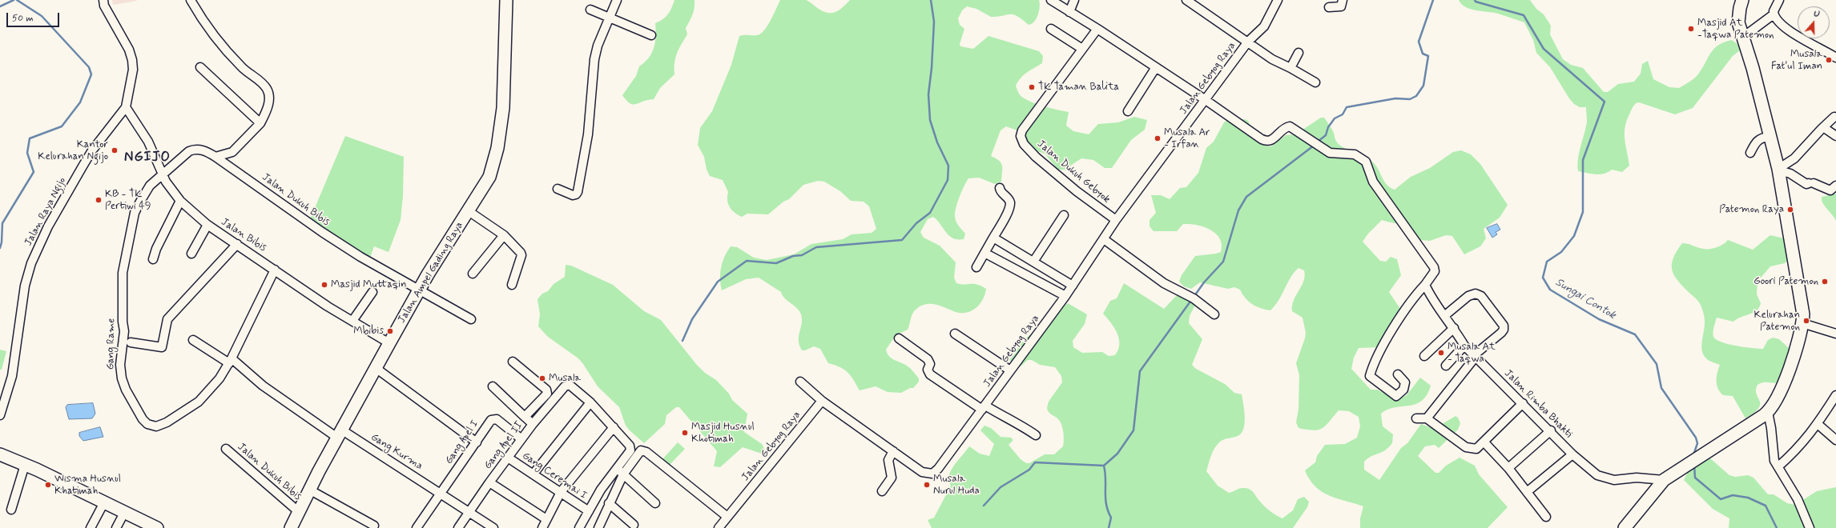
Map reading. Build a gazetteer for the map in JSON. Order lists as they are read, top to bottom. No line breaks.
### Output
{"streets":{"main road":["Jalan Ampel Gading Raya"],"street":["Jalan Gebyog Raya","Jalan Dukuh Gebyok","Jalan Dukuh Bibis","Jalan Raya Ngijo","Jalan Bibis","Gang Rame","Jalan Rimba Bhakti","Gang Apel I","Gang Apel II","Gang Kurma","Gang Ceremai I"]},"crossings":[["Jalan Gebyog Raya","Jalan Dukuh Gebyok"],["Jalan Dukuh Bibis","Jalan Bibis"],["Jalan Dukuh Bibis","Jalan Ampel Gading Raya"],["Jalan Dukuh Bibis","Gang Rame"],["Jalan Raya Ngijo","Jalan Bibis"],["Jalan Bibis","Jalan Ampel Gading Raya"],["Jalan Bibis","Gang Rame"],["Jalan Ampel Gading Raya","Gang Kurma"],["Gang Apel I","Gang Apel II"],["Gang Apel I","Gang Kurma"],["Gang Apel II","Gang Kurma"],["Gang Apel II","Gang Ceremai I"]],"districts":["NGIJO"],"water":["Sungai Contok"],"places":["Masjid At -Taqwa Patemon","Musala Fat'ul Iman","TK Taman Balita","Musala Ar - Irfan","Kantor Kelurahan Ngijo","KB - TK Pertiwi 49","Patemon Raya","Goori Patemon","Masjid Muttaqin","Kelurahan Patemon","Mbibis","Musala At - Taqwa","Musala","Masjid Husnul Khotimah","Wisma Husnul Khatimah","Musala Nurul Huda"],"scale_bar":"50 m","north":"top"}
